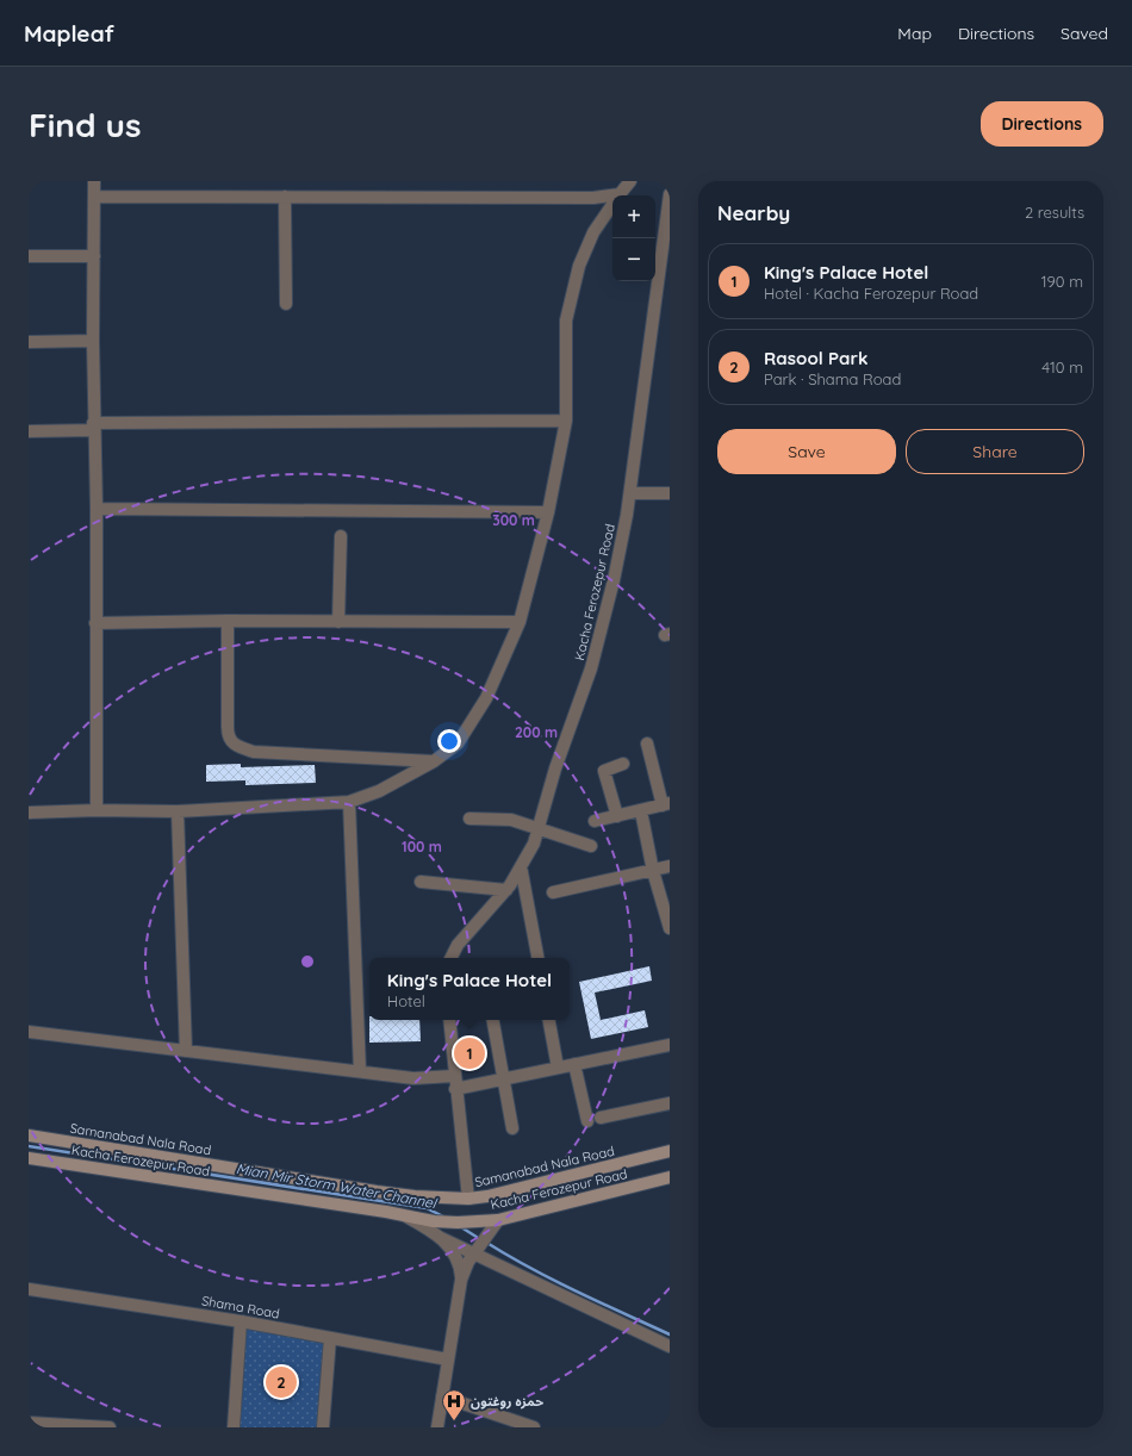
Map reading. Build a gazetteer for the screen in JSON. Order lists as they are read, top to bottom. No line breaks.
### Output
{"streets":{"main road":["Kacha Ferozepur Road","Samanabad Nala Road"],"street":["Shama Road"]},"water":["Mian Mir Storm Water Channel"],"places":{"hospital":["حمزه روغتون"]},"page":{"header":"Mapleaf","nav":["Map","Directions","Saved"],"buttons":["Directions",["Save","Share"]],"title":"Find us","heading":["Nearby","2 results"],"map_buttons":["+","−"],"list":[{"mark":"1","name":"King's Palace Hotel","note":"Hotel · Kacha Ferozepur Road","value":"190 m"},{"mark":"2","name":"Rasool Park","note":"Park · Shama Road","value":"410 m"}],"popup":["King's Palace Hotel","Hotel"],"pins":["1","2"]},"rings":["300 m","200 m","100 m"]}
